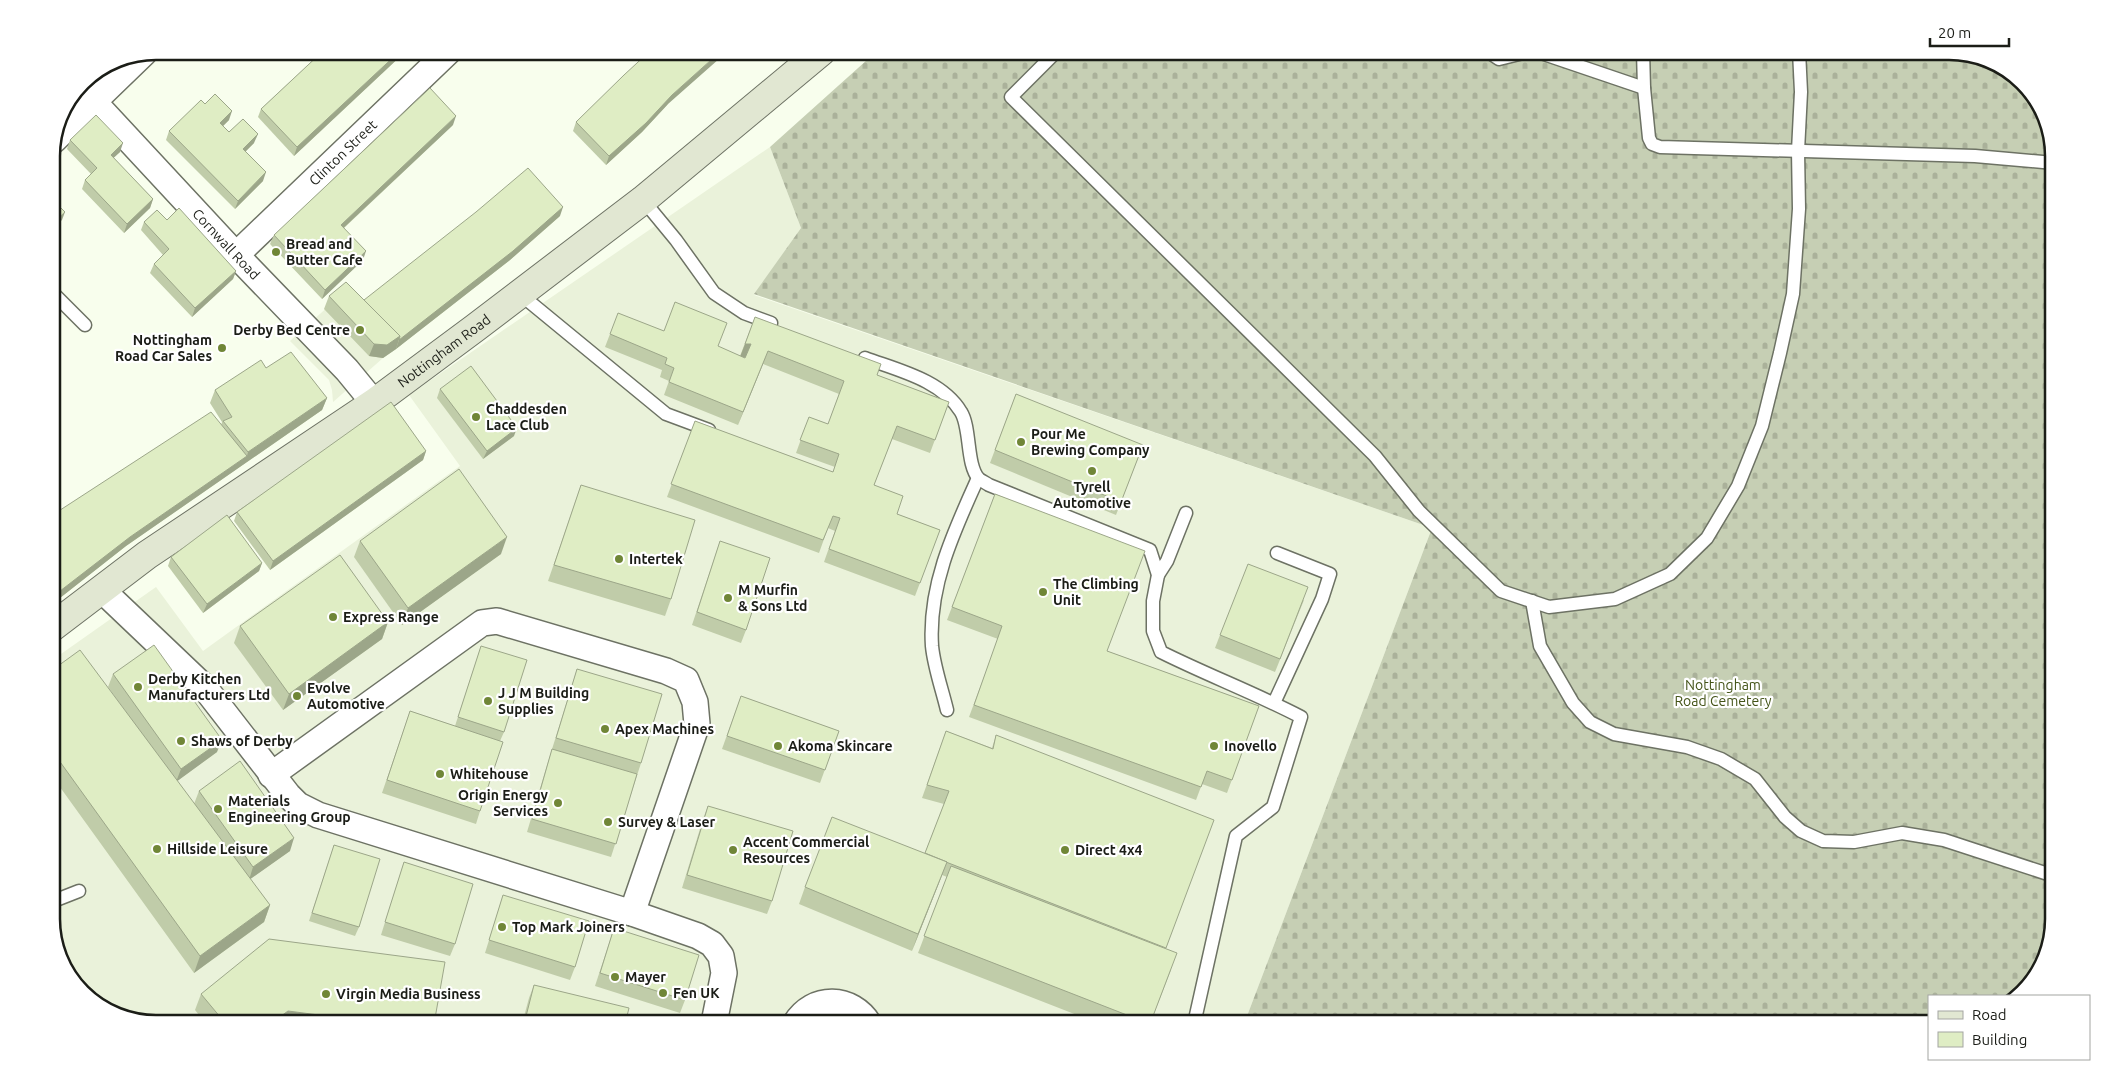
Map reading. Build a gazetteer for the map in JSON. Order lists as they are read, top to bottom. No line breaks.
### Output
{"streets":{"street":["Clinton Street","Cornwall Road","Nottingham Road"]},"crossings":[["Clinton Street","Cornwall Road"],["Cornwall Road","Nottingham Road"]],"parks":["Nottingham Road Cemetery"],"places":["Bread and Butter Cafe","Derby Bed Centre","Nottingham Road Car Sales","Chaddesden Lace Club","Pour Me Brewing Company","Tyrell Automotive","Intertek","The Climbing Unit","M Murfin & Sons Ltd","Express Range","Derby Kitchen Manufacturers Ltd","Evolve Automotive","J J M Building Supplies","Apex Machines","Shaws of Derby","Akoma Skincare","Inovello","Whitehouse","Origin Energy Services","Materials Engineering Group","Survey & Laser","Hillside Leisure","Accent Commercial Resources","Direct 4x4","Top Mark Joiners","Mayer","Fen UK","Virgin Media Business"],"legend":["Road","Building"],"scale_bar":"20 m"}
